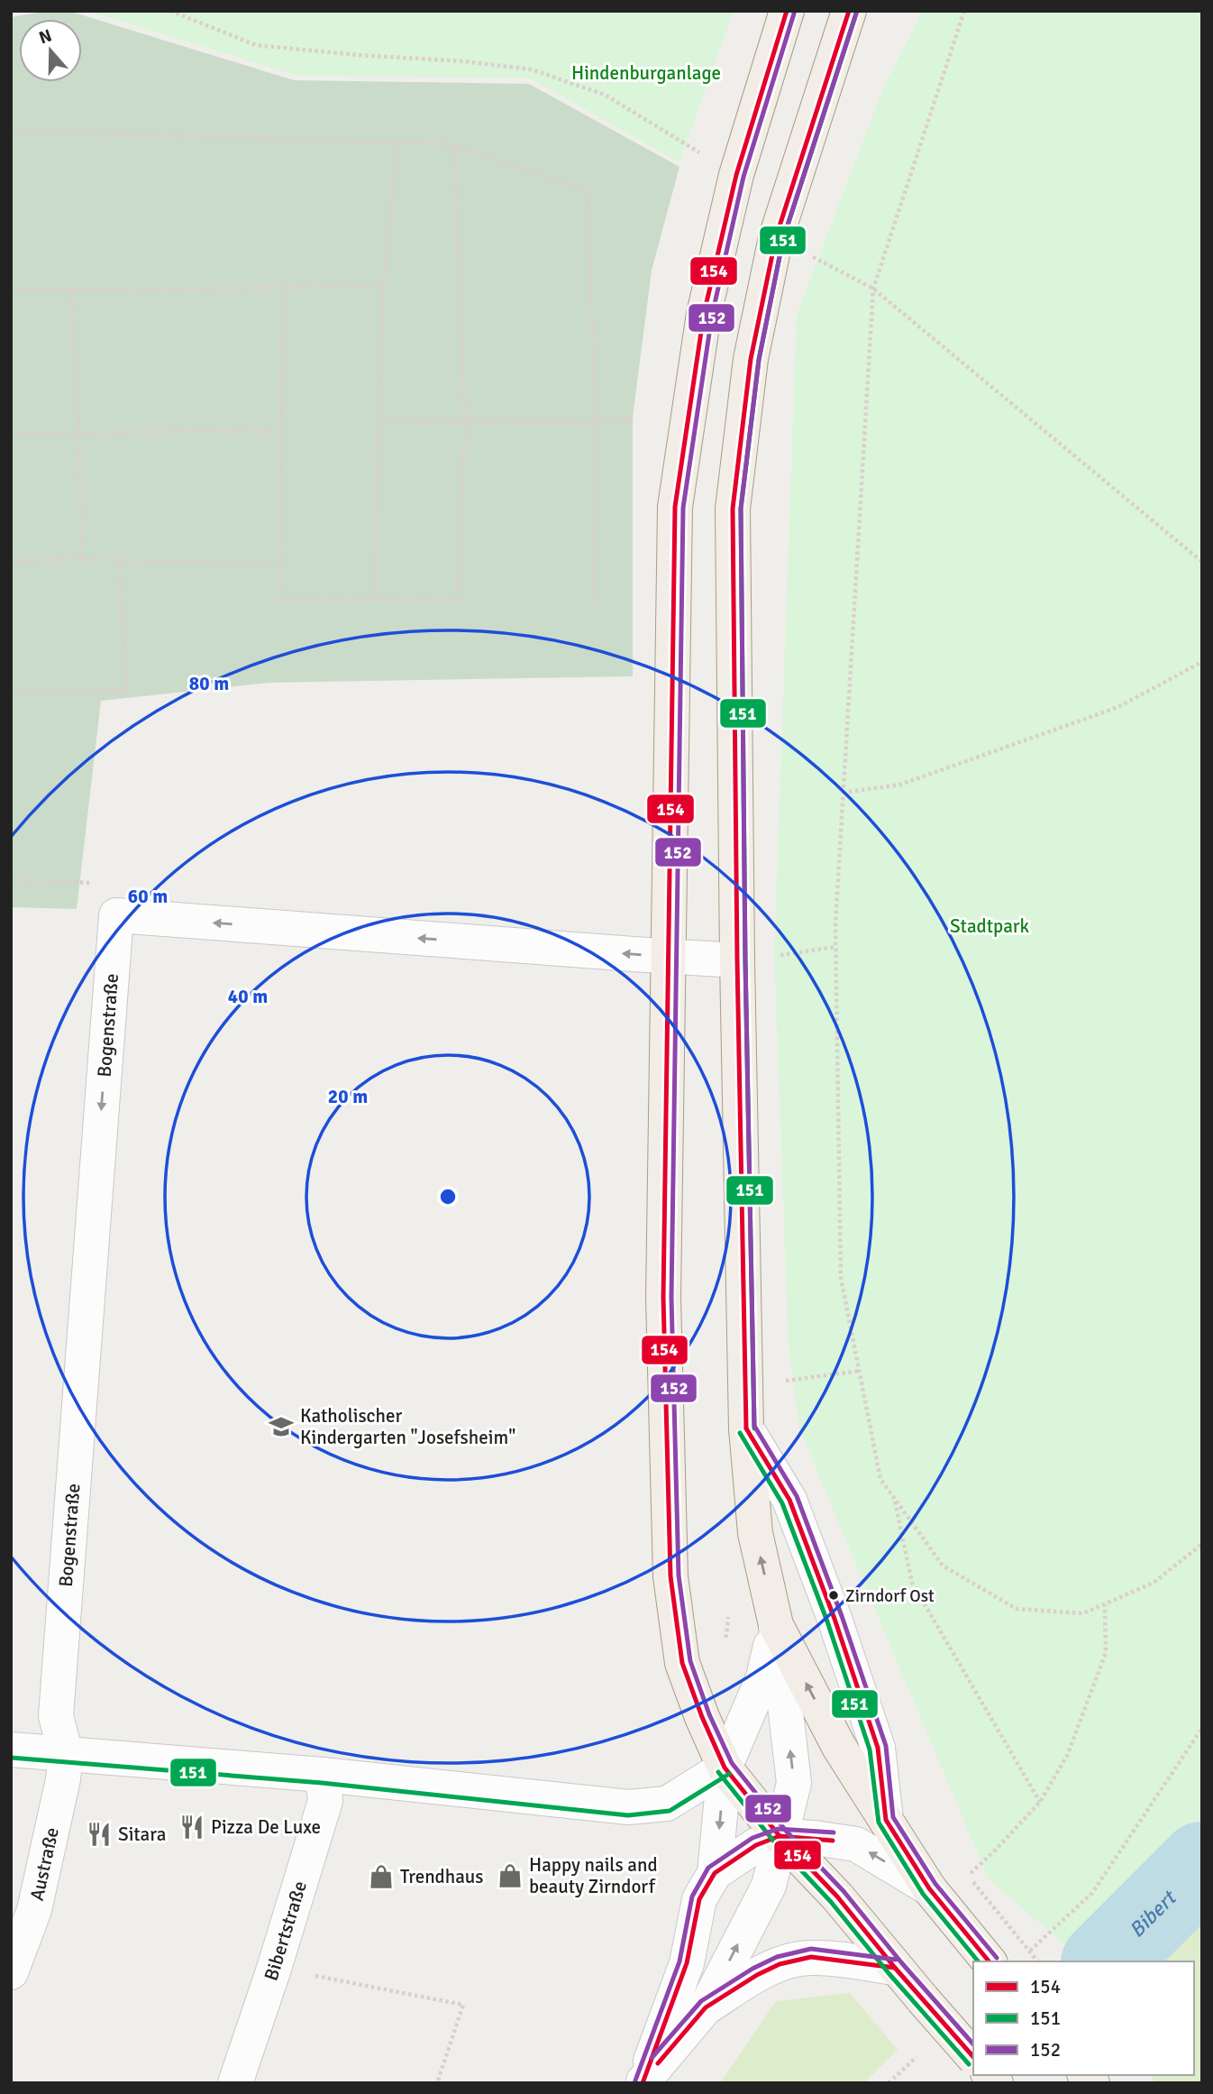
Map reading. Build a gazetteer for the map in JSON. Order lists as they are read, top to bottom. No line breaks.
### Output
{"streets":{"street":["Bogenstraße","Austraße","Bibertstraße"]},"crossings":[["Bogenstraße","Austraße"]],"one_way":["Bogenstraße"],"water":["Bibert"],"parks":["Hindenburganlage","Stadtpark"],"places":{"school or university":["Katholischer Kindergarten \"Josefsheim\""],"other":["Zirndorf Ost"],"restaurant":["Pizza De Luxe","Sitara"],"shop":["Happy nails and beauty Zirndorf","Trendhaus"]},"lines":["transit line 154","transit line 151","transit line 152"],"legend":["154","151","152"],"north":"top","rings":["80 m","60 m","40 m","20 m"]}
